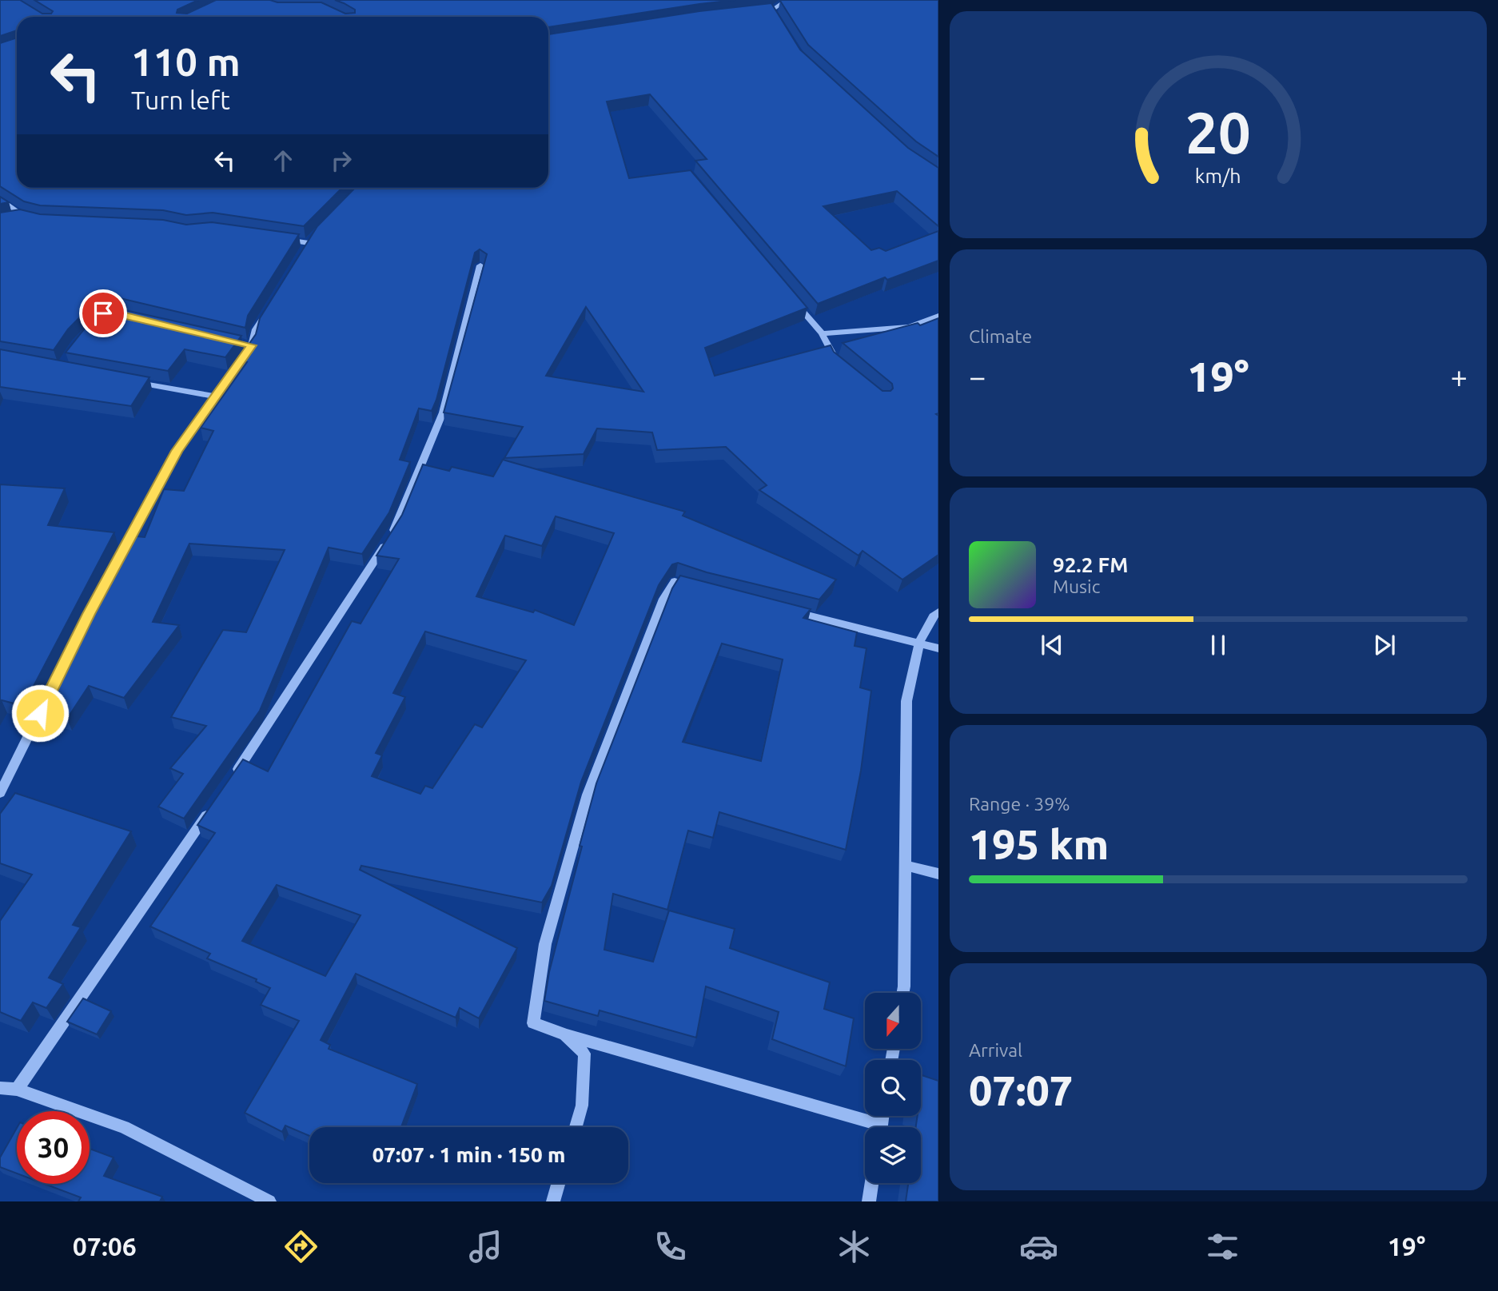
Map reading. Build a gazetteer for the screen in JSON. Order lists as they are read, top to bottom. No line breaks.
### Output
{"north":"bottom","page":{"turn":["110 m","Turn left"],"tile":["Climate",["Range · 39%","195 km"],["Arrival","07:07"]],"heat":["−","19°","+"],"song":["92.2 FM","Music"],"limit":"30","trip":"07:07 · 1 min · 150 m","tabs":["07:06","19°"],"gauge":["20","km/h"]}}
